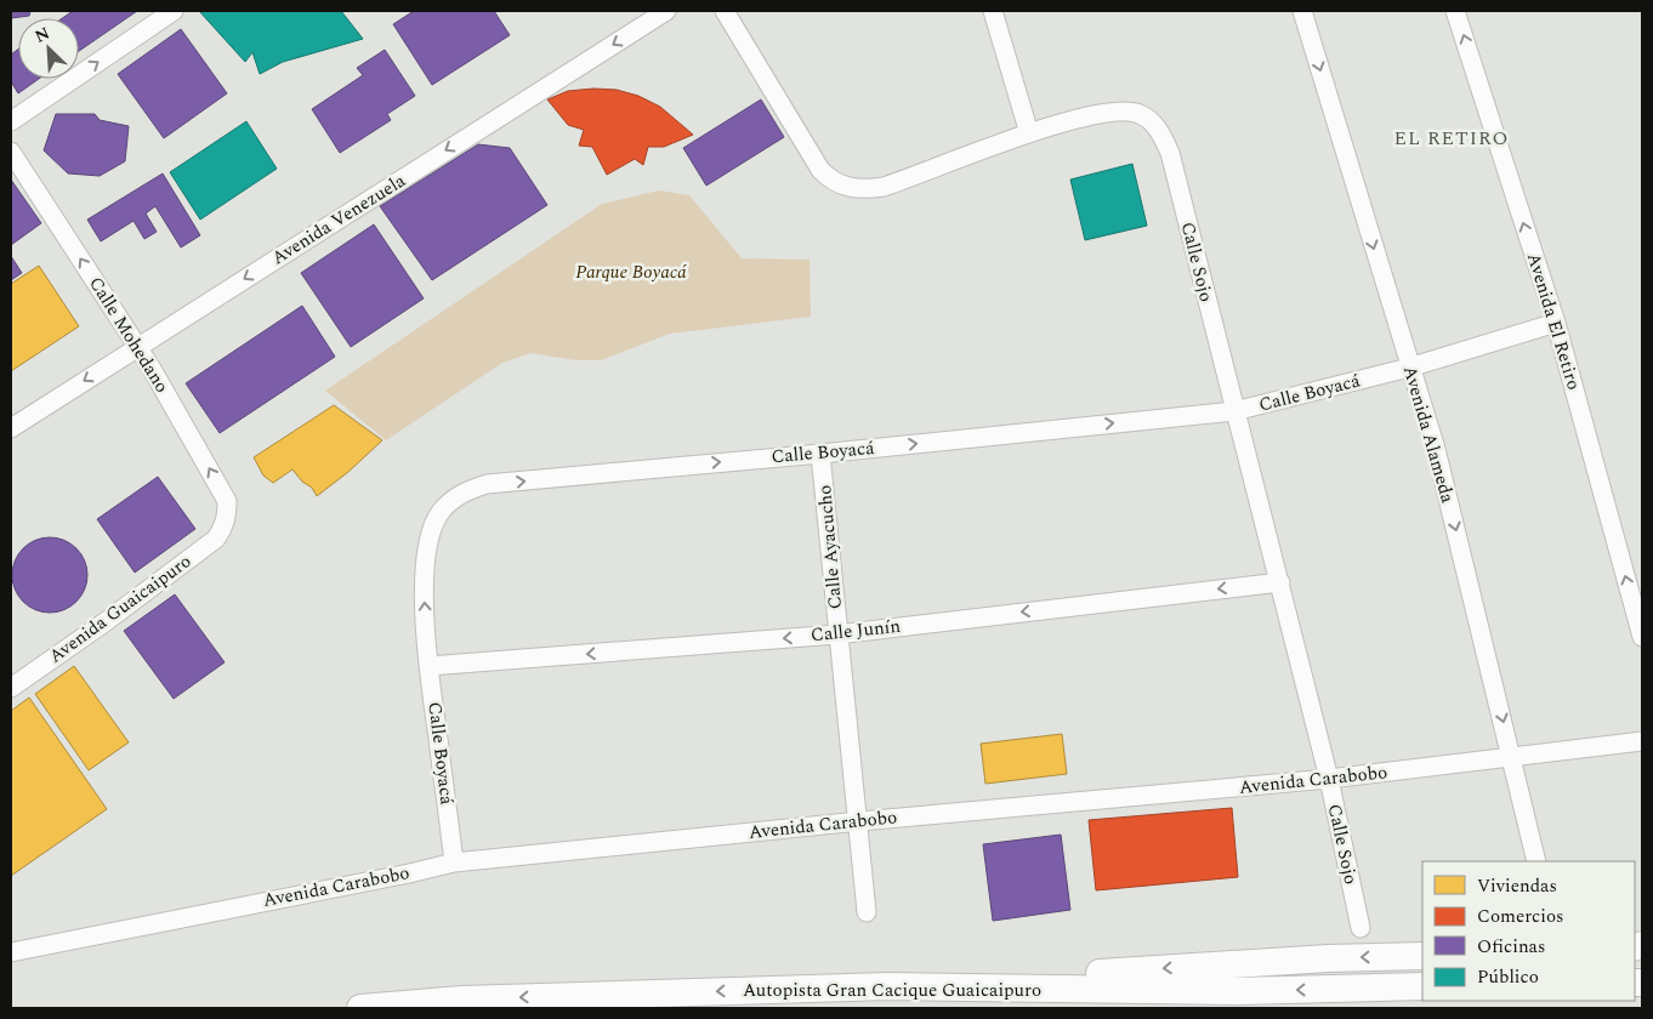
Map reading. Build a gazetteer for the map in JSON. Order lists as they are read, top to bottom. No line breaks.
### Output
{"streets":{"highway":["Autopista Gran Cacique Guaicaipuro"],"street":["Avenida Venezuela","Calle Sojo","Avenida El Retiro","Calle Mohedano","Calle Boyacá","Avenida Alameda","Calle Ayacucho","Avenida Guaicaipuro","Calle Junín","Avenida Carabobo"]},"crossings":[["Avenida Venezuela","Calle Mohedano"],["Calle Sojo","Calle Boyacá"],["Calle Sojo","Calle Junín"],["Calle Sojo","Avenida Carabobo"],["Avenida El Retiro","Calle Boyacá"],["Calle Mohedano","Avenida Guaicaipuro"],["Calle Boyacá","Avenida Alameda"],["Calle Boyacá","Calle Ayacucho"],["Calle Boyacá","Calle Junín"],["Calle Boyacá","Avenida Carabobo"],["Avenida Alameda","Avenida Carabobo"],["Calle Ayacucho","Calle Junín"],["Calle Ayacucho","Avenida Carabobo"]],"one_way":["Avenida Venezuela","Avenida El Retiro","Calle Mohedano","Calle Boyacá","Avenida Alameda","Calle Junín"],"districts":["EL RETIRO"],"parks":["Parque Boyacá"],"legend":["Viviendas","Comercios","Oficinas","Público"],"north":"top left"}
